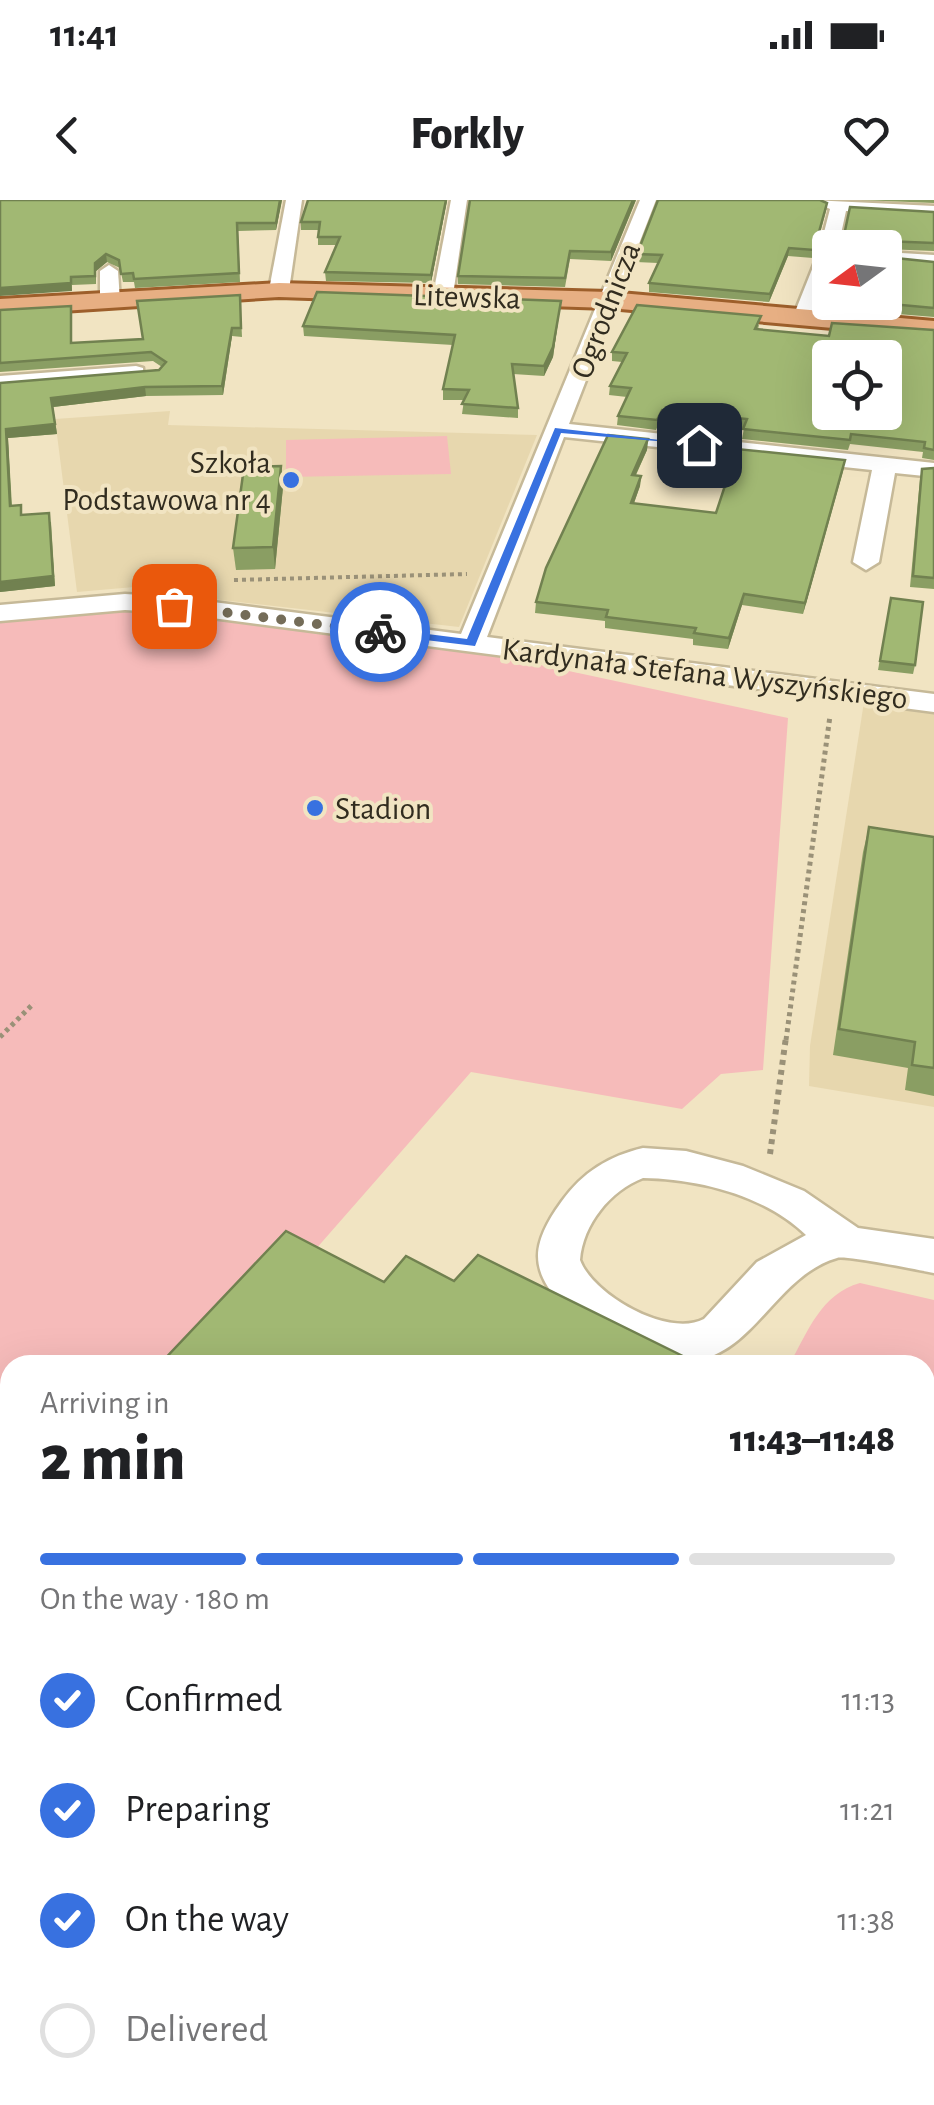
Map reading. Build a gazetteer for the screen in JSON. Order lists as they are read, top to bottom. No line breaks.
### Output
{"streets":{"main road":["Litewska"],"street":["Ogrodnicza","Kardynała Stefana Wyszyńskiego"]},"crossings":[["Litewska","Ogrodnicza"],["Ogrodnicza","Kardynała Stefana Wyszyńskiego"]],"places":["Szkoła Podstawowa nr 4","Stadion"],"north":"left","page":{"status":"11:41","header":"Forkly","heading":["2 min","Arriving in","11:43–11:48"],"bar":"On the way · 180 m","list":[["Confirmed","11:13"],["Preparing","11:21"],["On the way","11:38"],"Delivered"]}}
